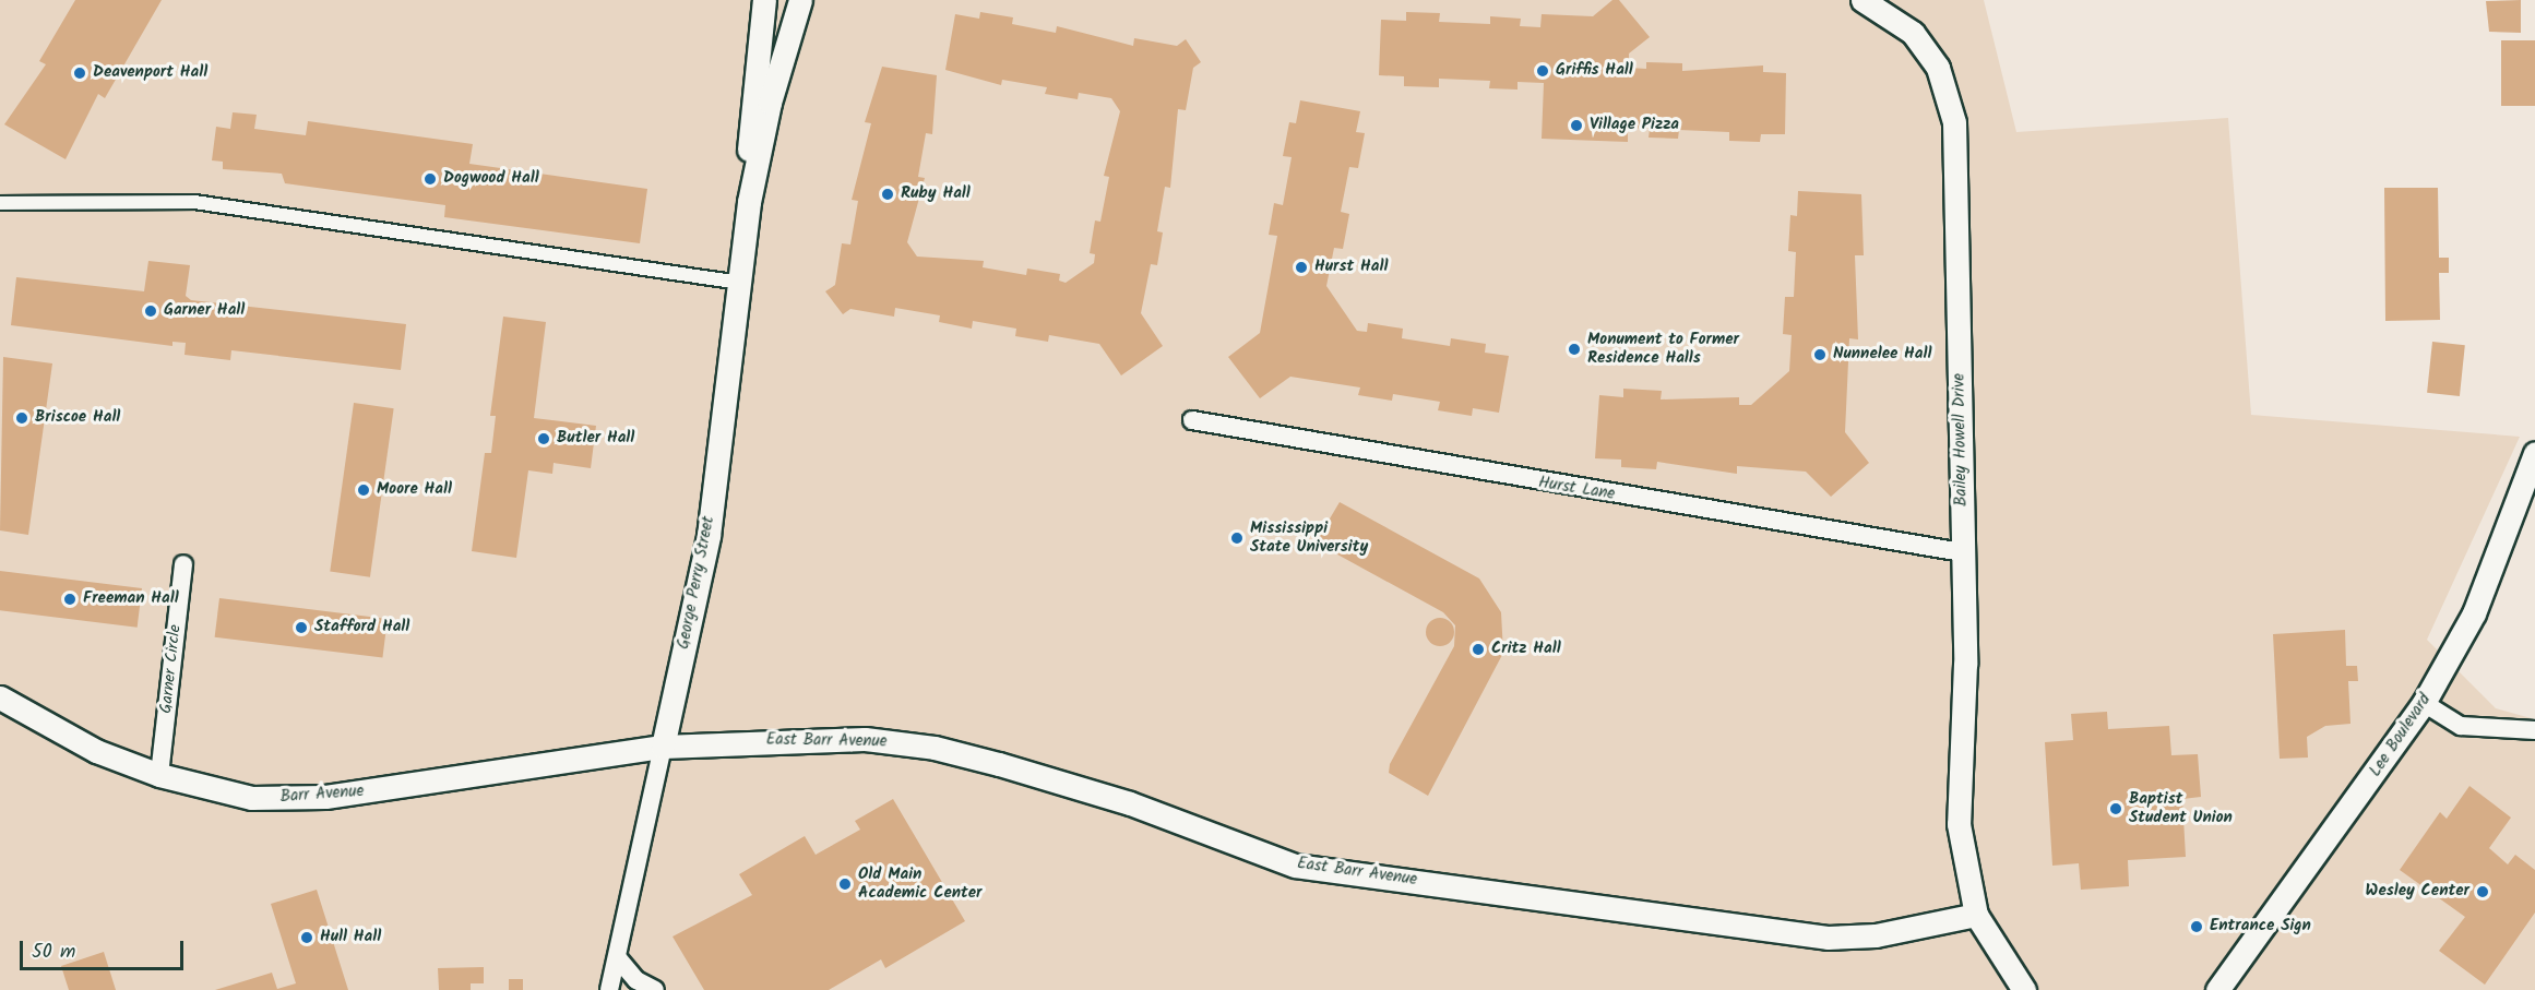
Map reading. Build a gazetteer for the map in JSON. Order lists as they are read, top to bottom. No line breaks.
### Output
{"streets":{"street":["Bailey Howell Drive","Hurst Lane","George Perry Street","Garner Circle","Lee Boulevard","East Barr Avenue","Barr Avenue"]},"crossings":[["Bailey Howell Drive","Hurst Lane"],["Bailey Howell Drive","East Barr Avenue"],["George Perry Street","East Barr Avenue"],["George Perry Street","Barr Avenue"],["Garner Circle","Barr Avenue"],["East Barr Avenue","Barr Avenue"]],"places":["Griffis Hall","Deavenport Hall","Village Pizza","Dogwood Hall","Ruby Hall","Hurst Hall","Garner Hall","Monument to Former Residence Halls","Nunnelee Hall","Briscoe Hall","Butler Hall","Moore Hall","Mississippi State University","Freeman Hall","Stafford Hall","Critz Hall","Baptist Student Union","Old Main Academic Center","Wesley Center","Entrance Sign","Hull Hall"],"scale_bar":"50 m"}
